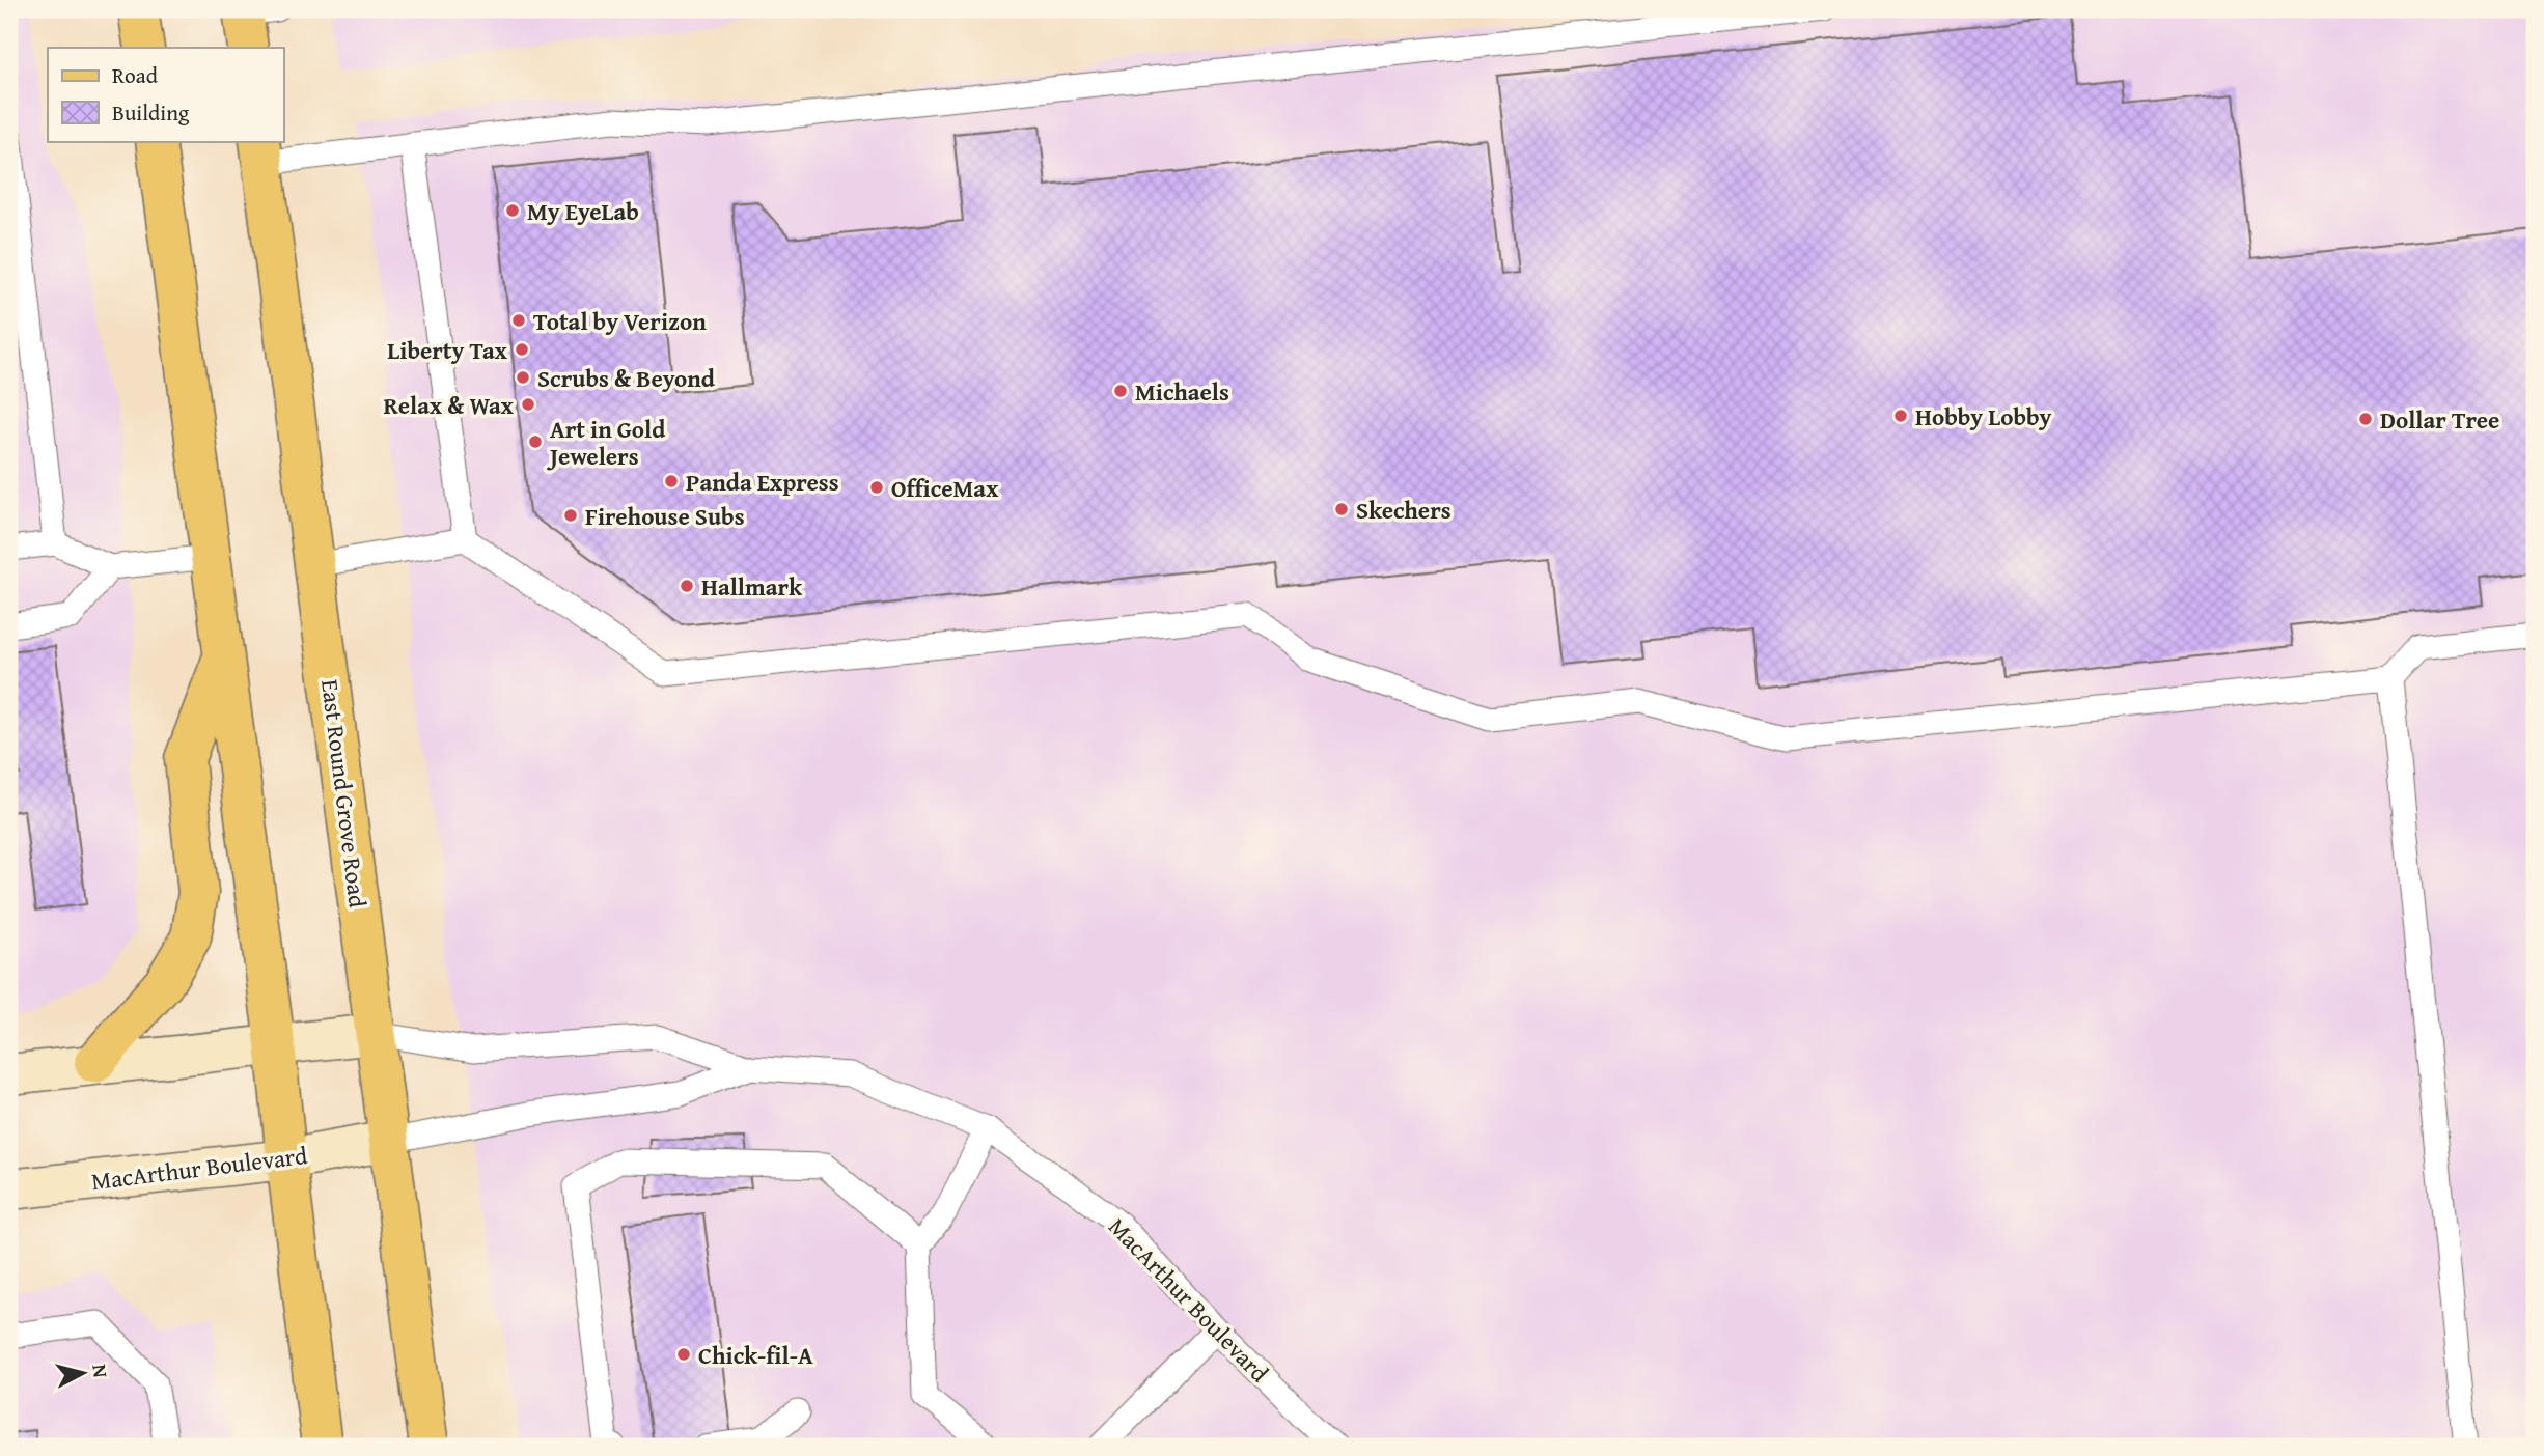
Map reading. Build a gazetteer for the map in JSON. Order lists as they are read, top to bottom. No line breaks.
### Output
{"streets":{"main road":["East Round Grove Road","MacArthur Boulevard"]},"crossings":[["East Round Grove Road","MacArthur Boulevard"]],"places":["My EyeLab","Total by Verizon","Liberty Tax","Scrubs & Beyond","Michaels","Relax & Wax","Hobby Lobby","Dollar Tree","Art in Gold Jewelers","Panda Express","OfficeMax","Skechers","Firehouse Subs","Hallmark","Chick-fil-A"],"legend":["Road","Building"],"north":"right"}
